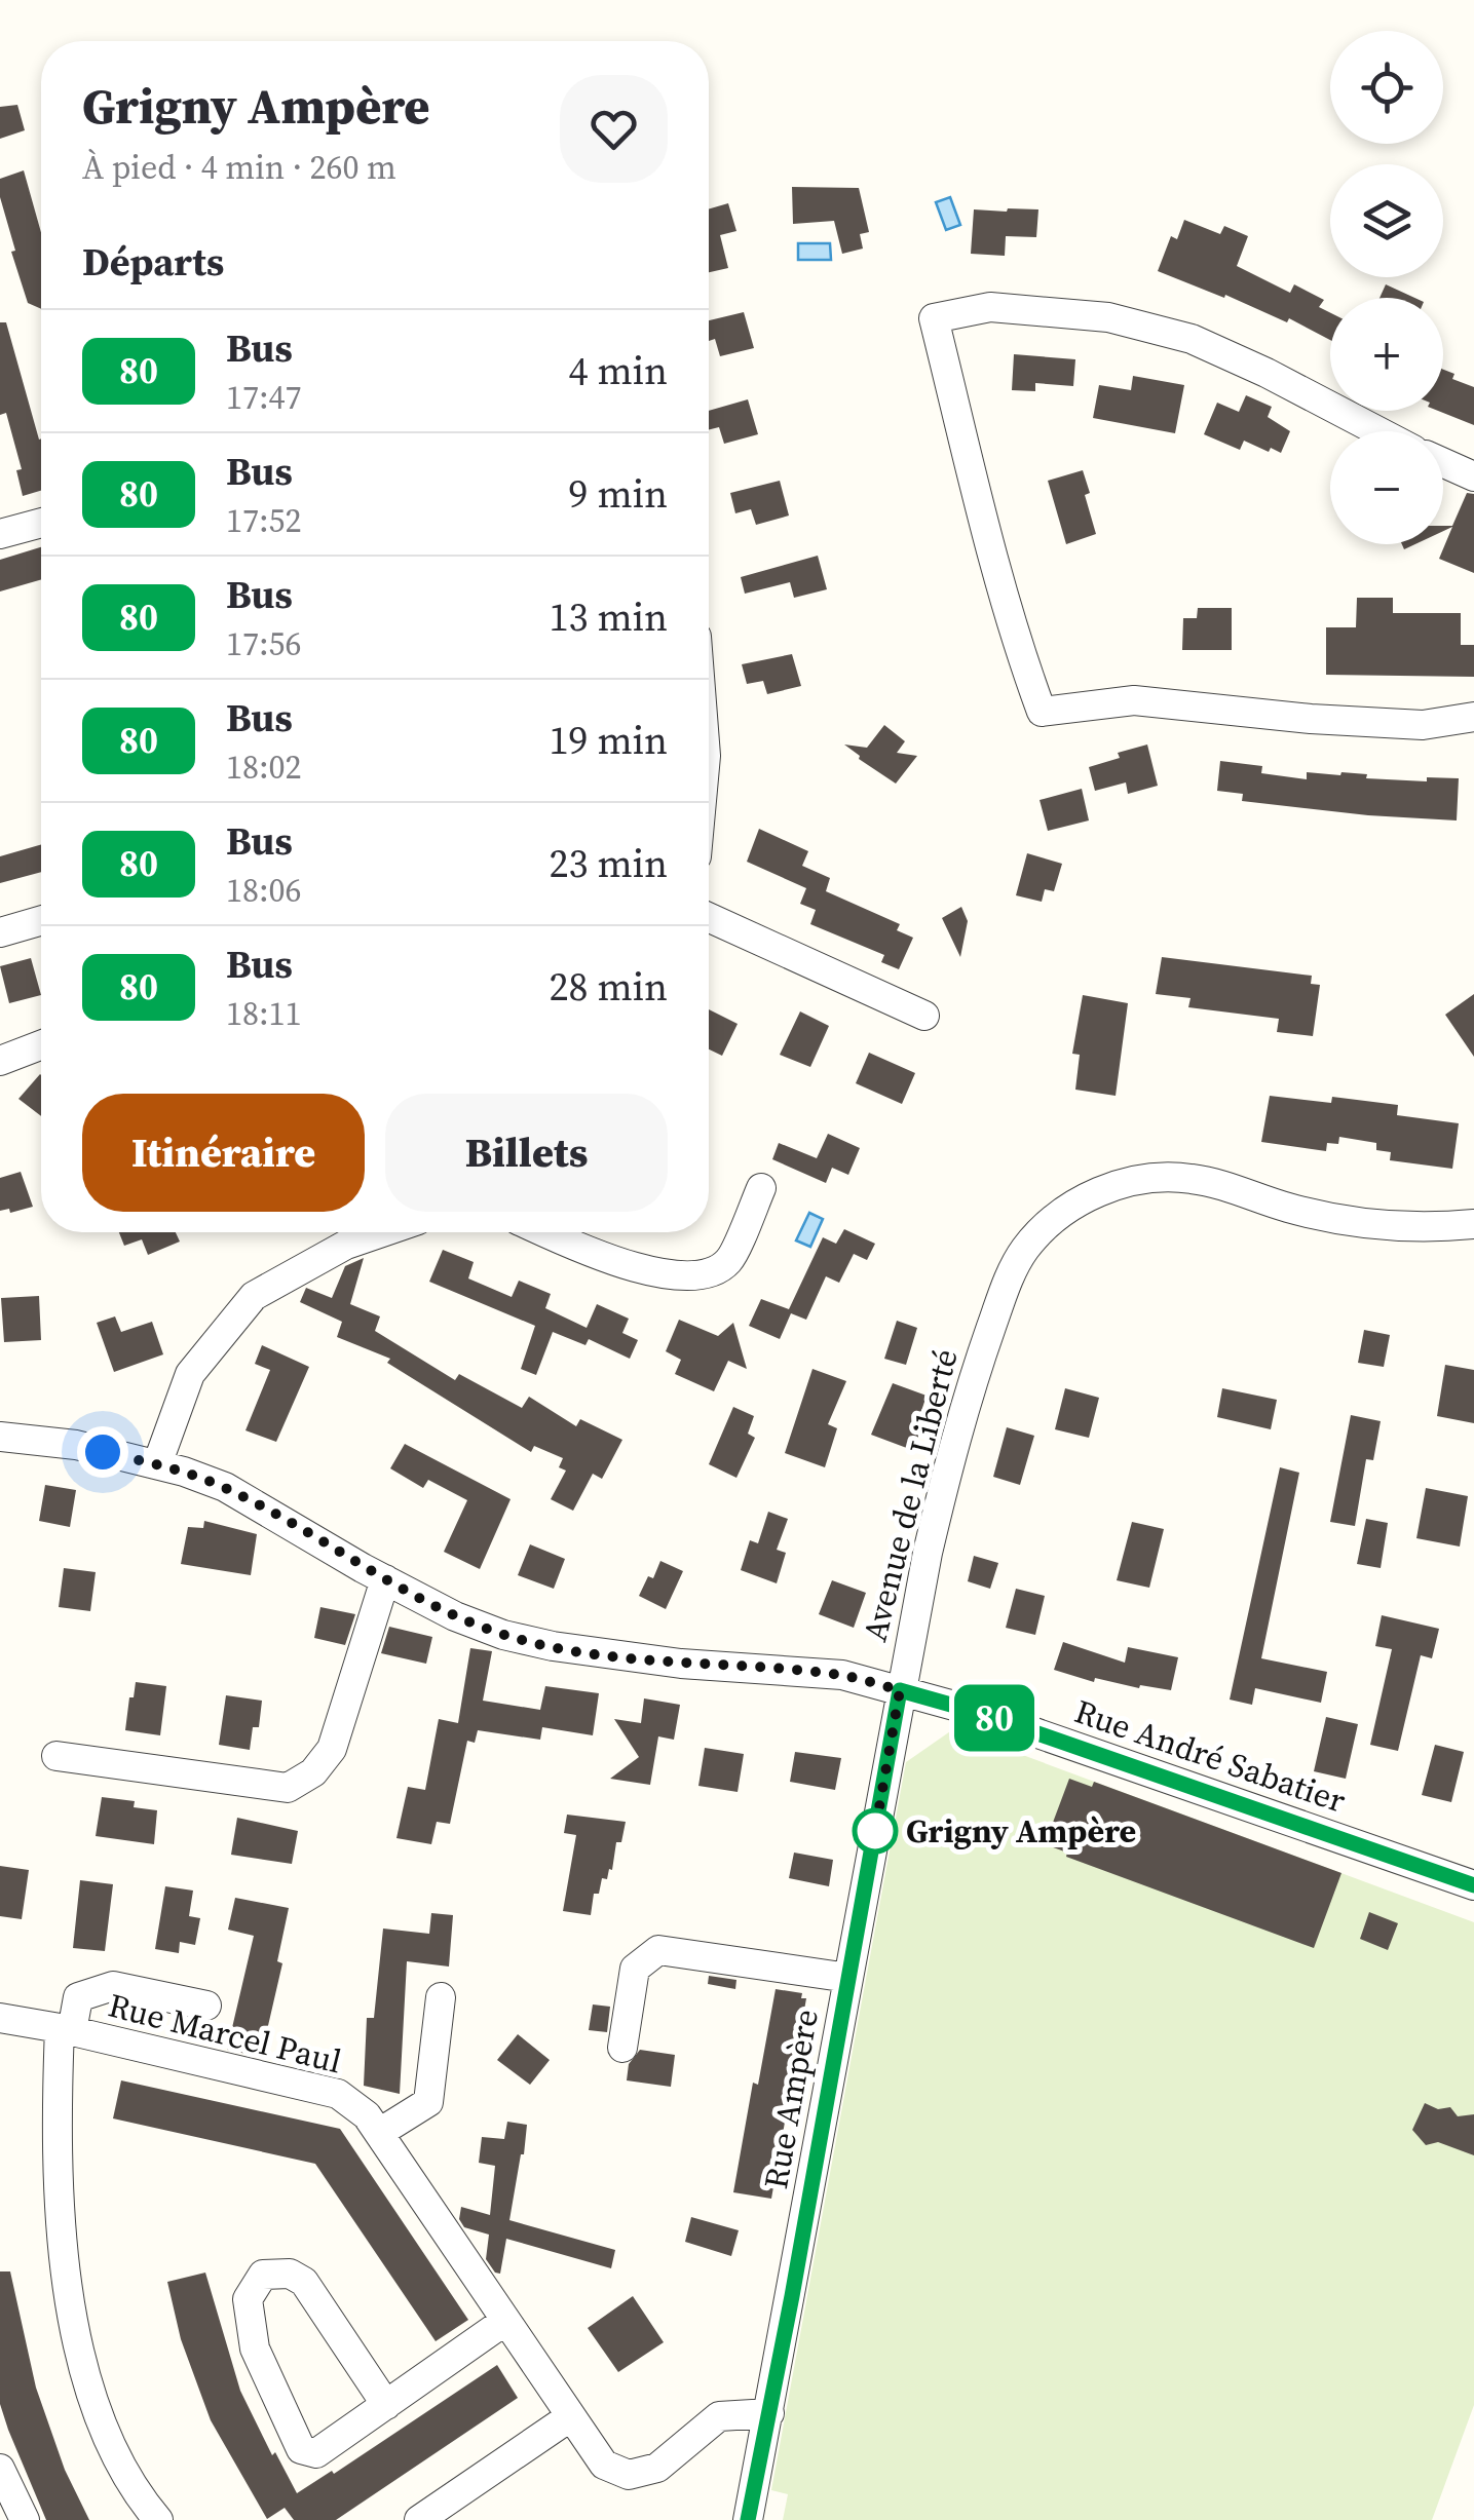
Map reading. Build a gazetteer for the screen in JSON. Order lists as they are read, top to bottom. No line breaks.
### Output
{"streets":{"street":["Avenue de la Liberté","Rue André Sabatier","Rue Marcel Paul","Rue Ampère"]},"crossings":[["Avenue de la Liberté","Rue André Sabatier"],["Avenue de la Liberté","Rue Ampère"],["Rue André Sabatier","Rue Ampère"],["Rue Marcel Paul","Rue Ampère"]],"places":["Grigny Ampère"],"lines":["bus line 80"],"page":{"on_map":"80","map_buttons":["+","−"],"heading":[["Grigny Ampère","À pied · 4 min · 260 m"],"Départs"],"list":[{"mark":"80","name":"Bus","note":"17:47","value":"4 min"},{"mark":"80","name":"Bus","note":"17:52","value":"9 min"},{"mark":"80","name":"Bus","note":"17:56","value":"13 min"},{"mark":"80","name":"Bus","note":"18:02","value":"19 min"},{"mark":"80","name":"Bus","note":"18:06","value":"23 min"},{"mark":"80","name":"Bus","note":"18:11","value":"28 min"}],"buttons":["Itinéraire","Billets"]}}
